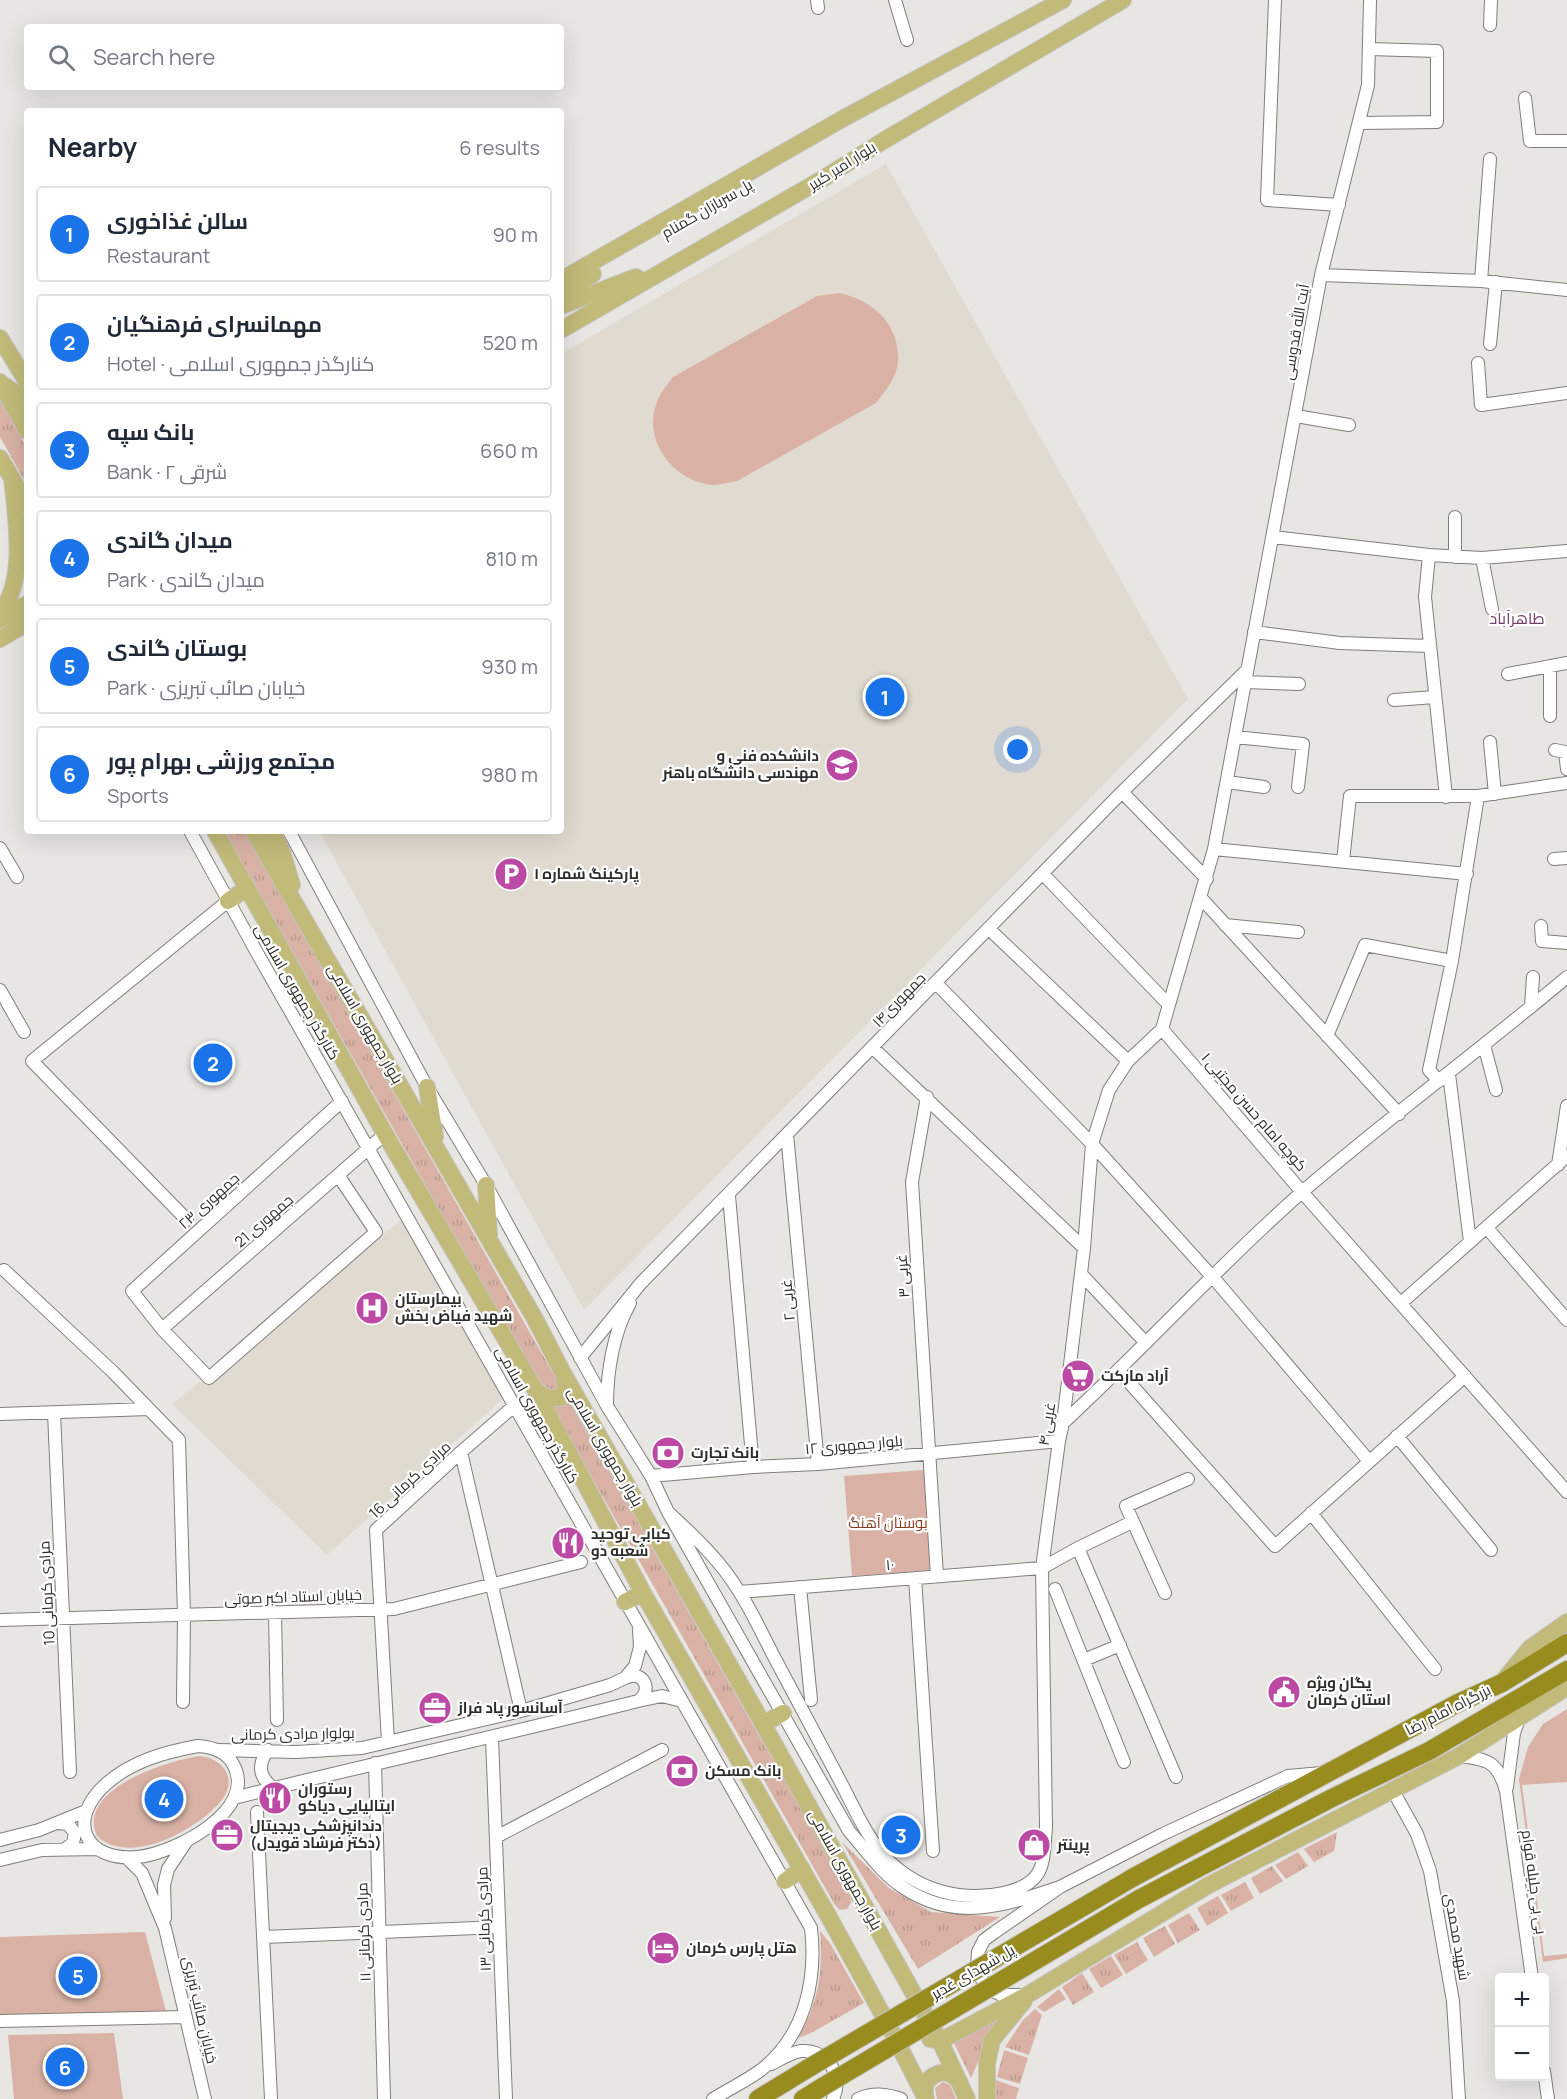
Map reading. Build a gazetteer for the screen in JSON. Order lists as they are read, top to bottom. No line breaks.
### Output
{"streets":{"highway":["بزرگراه امام رضا","پل شهدای غدیر"],"main road":["بلوار امیر کبیر","پل سربازان گمنام","بلوار جمهوری اسلامی"],"street":["آیت الله قدوسی","کنارگذر جمهوری اسلامی","جمهوری۱۴","کوچه امام حسن مجتبی ۱","۲۳ جمهوری","جمهوری 21","۳ غربی","۲ غربی","۴ غربی","بلوار جمهوری ۱۲","مرادی کرمانی 16","۱۰","مرادی کرمانی 10","خیابان استاد اکبر صوتی","بولوار مرادی کرمانی","بی بی جلیله قوام","مرادی کرمانی ۱۳","مرادی کرمانی ۱۱","شهید محمدی","خیابان صائب تبریزی"]},"crossings":[["بلوار امیر کبیر","پل سربازان گمنام"],["آیت الله قدوسی","جمهوری۱۴"],["کنارگذر جمهوری اسلامی","۲۳ جمهوری"],["کنارگذر جمهوری اسلامی","جمهوری 21"],["کنارگذر جمهوری اسلامی","مرادی کرمانی 16"],["جمهوری۱۴","۲ غربی"],["کوچه امام حسن مجتبی ۱","۴ غربی"],["۲۳ جمهوری","جمهوری 21"],["۳ غربی","بلوار جمهوری ۱۲"],["۳ غربی","۱۰"],["۲ غربی","بلوار جمهوری ۱۲"],["۴ غربی","بلوار جمهوری ۱۲"],["۴ غربی","۱۰"],["مرادی کرمانی 16","خیابان استاد اکبر صوتی"],["مرادی کرمانی 16","بولوار مرادی کرمانی"],["مرادی کرمانی 10","خیابان استاد اکبر صوتی"],["بزرگراه امام رضا","پل شهدای غدیر"],["بولوار مرادی کرمانی","خیابان صائب تبریزی"]],"districts":["طاهرآباد"],"parks":["بوستان آهنگ"],"places":{"school or university":["دانشکده فنی و مهندسی دانشگاه باهنر"],"parking":["پارکینگ شماره ۱"],"hospital":["بیمارستان شهید فیاض بخش"],"supermarket":["آراد مارکت"],"bank":["بانک تجارت","بانک مسکن"],"restaurant":["کبابی توحید شعبه دو","رستوران ایتالیایی دیاکو"],"public building":["یگان ویژه استان کرمان"],"office":["آسانسور پاد فراز","دندانپزشکی دیجیتال (دکتر فرشاد قویدل)"],"shop":["پرینتر"],"hotel":["هتل پارس کرمان"]},"page":{"search":"Search here","heading":["Nearby","6 results"],"list":[{"mark":"1","name":"سالن غذاخوری","note":"Restaurant","value":"90 m"},{"mark":"2","name":"مهمانسرای فرهنگیان","note":"Hotel · کنارگذر جمهوری اسلامی","value":"520 m"},{"mark":"3","name":"بانک سپه","note":"Bank · ۲ شرقی","value":"660 m"},{"mark":"4","name":"میدان گاندی","note":"Park · میدان گاندی","value":"810 m"},{"mark":"5","name":"بوستان گاندی","note":"Park · خیابان صائب تبریزی","value":"930 m"},{"mark":"6","name":"مجتمع ورزشی بهرام پور","note":"Sports","value":"980 m"}],"pins":["1","2","4","3","5","6"],"map_buttons":["+","−"]}}
